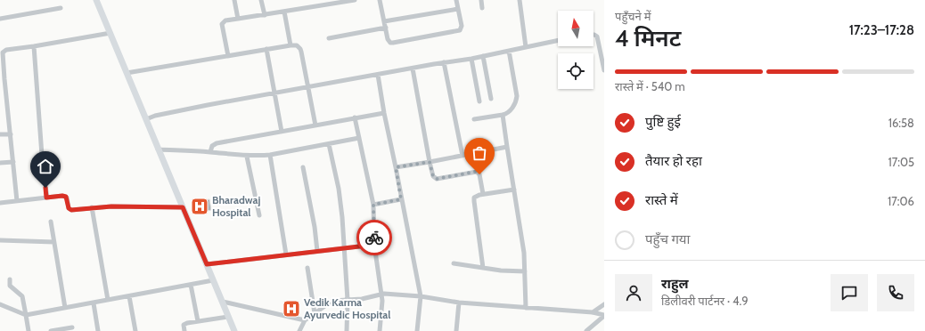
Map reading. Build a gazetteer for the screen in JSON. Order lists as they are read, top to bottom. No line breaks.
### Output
{"places":{"hospital":["Bharadwaj Hospital","Vedik Karma Ayurvedic Hospital"]},"north":"top","page":{"heading":["4 मिनट","पहुँचने में","17:23–17:28"],"panel":["राहुल","डिलीवरी पार्टनर · 4.9"],"bar":"रास्ते में · 540 m","list":[["पुष्टि हुई","16:58"],["तैयार हो रहा","17:05"],["रास्ते में","17:06"],"पहुँच गया"]}}
